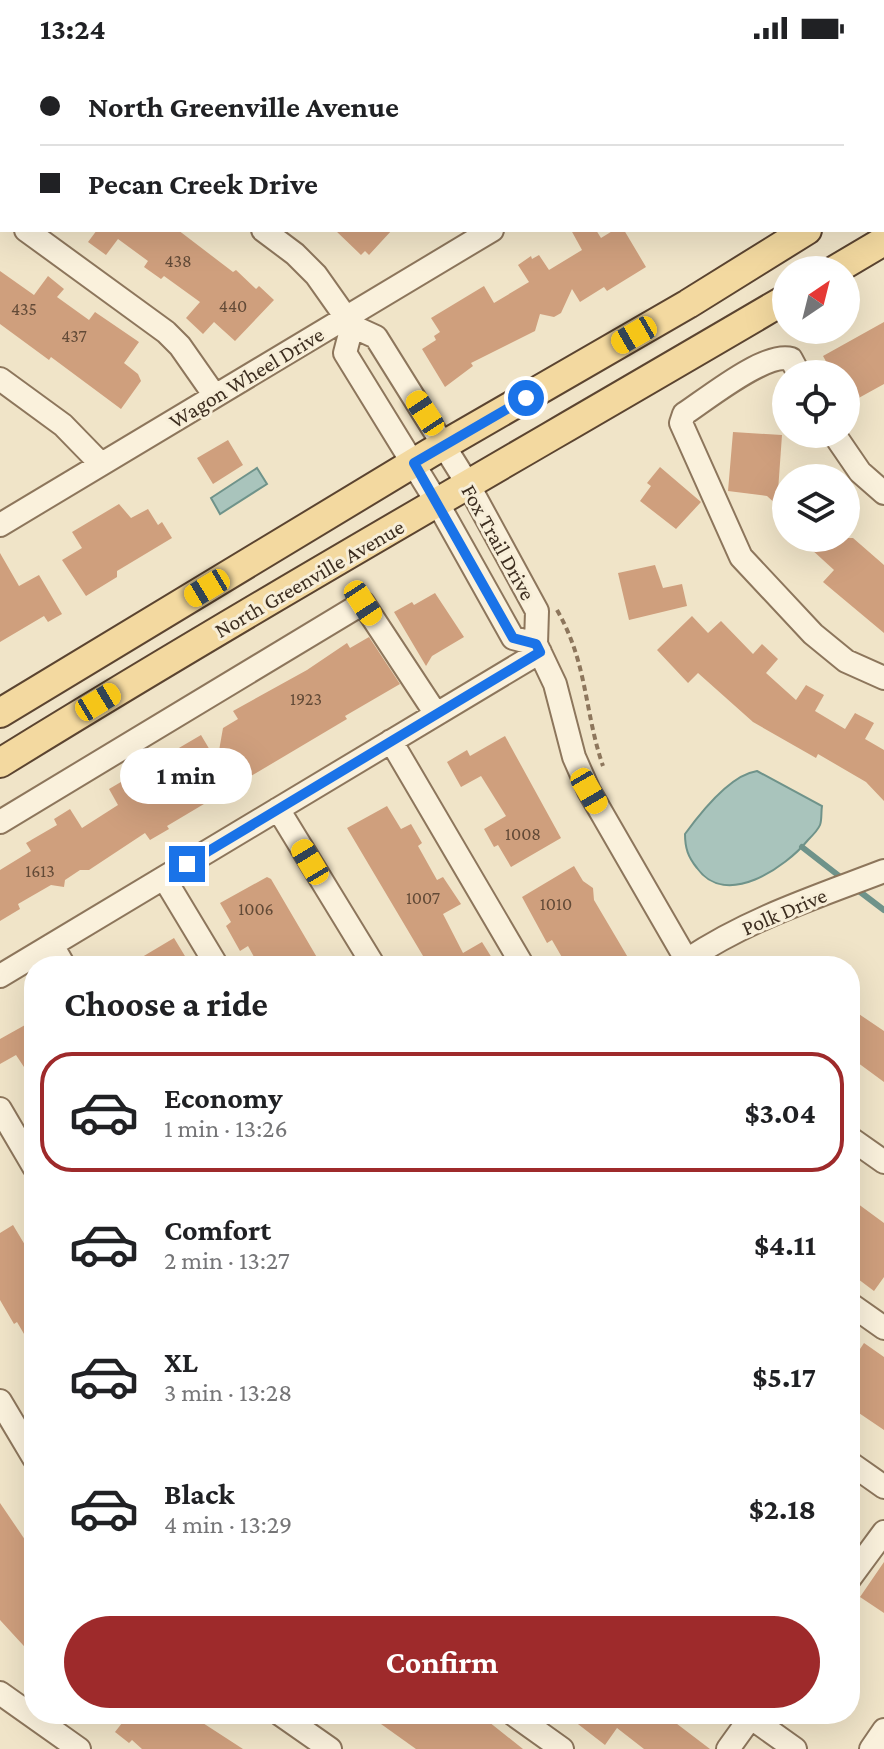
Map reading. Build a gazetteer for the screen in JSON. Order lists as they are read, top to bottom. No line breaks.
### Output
{"streets":{"main road":["North Greenville Avenue"],"street":["Wagon Wheel Drive","Fox Trail Drive","Polk Drive"]},"crossings":[["Wagon Wheel Drive","Fox Trail Drive"],["Fox Trail Drive","North Greenville Avenue"]],"house_numbers":["438","440","435","437","1923","1008","1613","1007","1010","1006"],"north":"top right","page":{"status":"13:24","banner":["North Greenville Avenue","Pecan Creek Drive"],"bubble":"1 min","heading":"Choose a ride","list":[{"name":"Economy","note":"1 min · 13:26","value":"$3.04"},{"name":"Comfort","note":"2 min · 13:27","value":"$4.11"},{"name":"XL","note":"3 min · 13:28","value":"$5.17"},{"name":"Black","note":"4 min · 13:29","value":"$2.18"}],"buttons":"Confirm"}}
